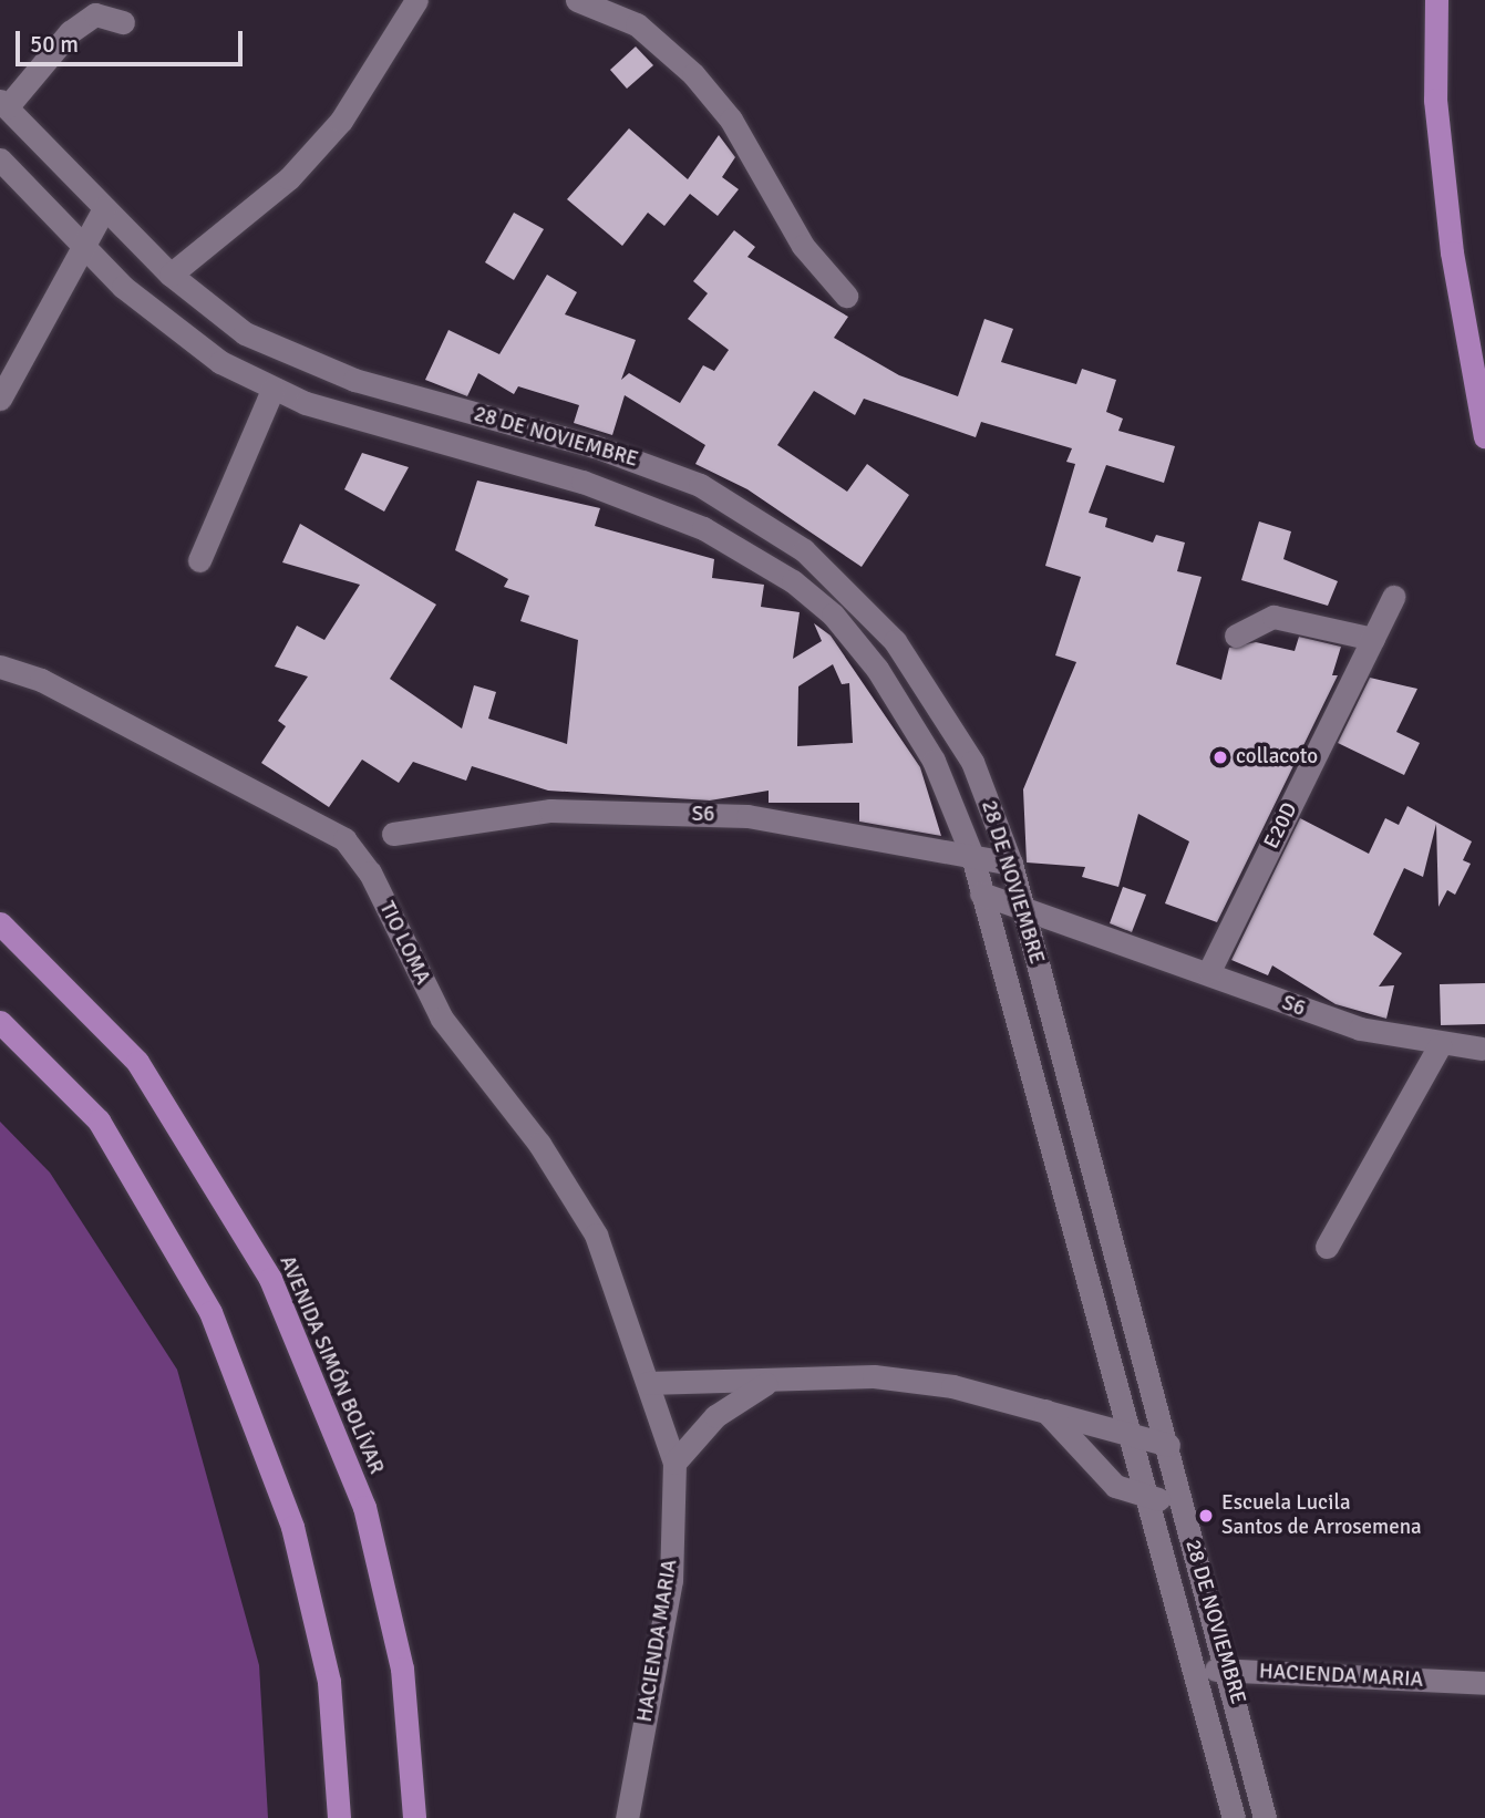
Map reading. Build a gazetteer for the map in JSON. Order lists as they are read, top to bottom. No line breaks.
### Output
{"streets":{"highway":["AVENIDA SIMÓN BOLÍVAR"],"street":["28 DE NOVIEMBRE","S6","E20D","TIO LOMA","HACIENDA MARIA"]},"crossings":[["28 DE NOVIEMBRE","S6"],["28 DE NOVIEMBRE","HACIENDA MARIA"],["S6","E20D"],["TIO LOMA","HACIENDA MARIA"]],"places":["collacoto","Escuela Lucila Santos de Arrosemena"],"scale_bar":"50 m"}
